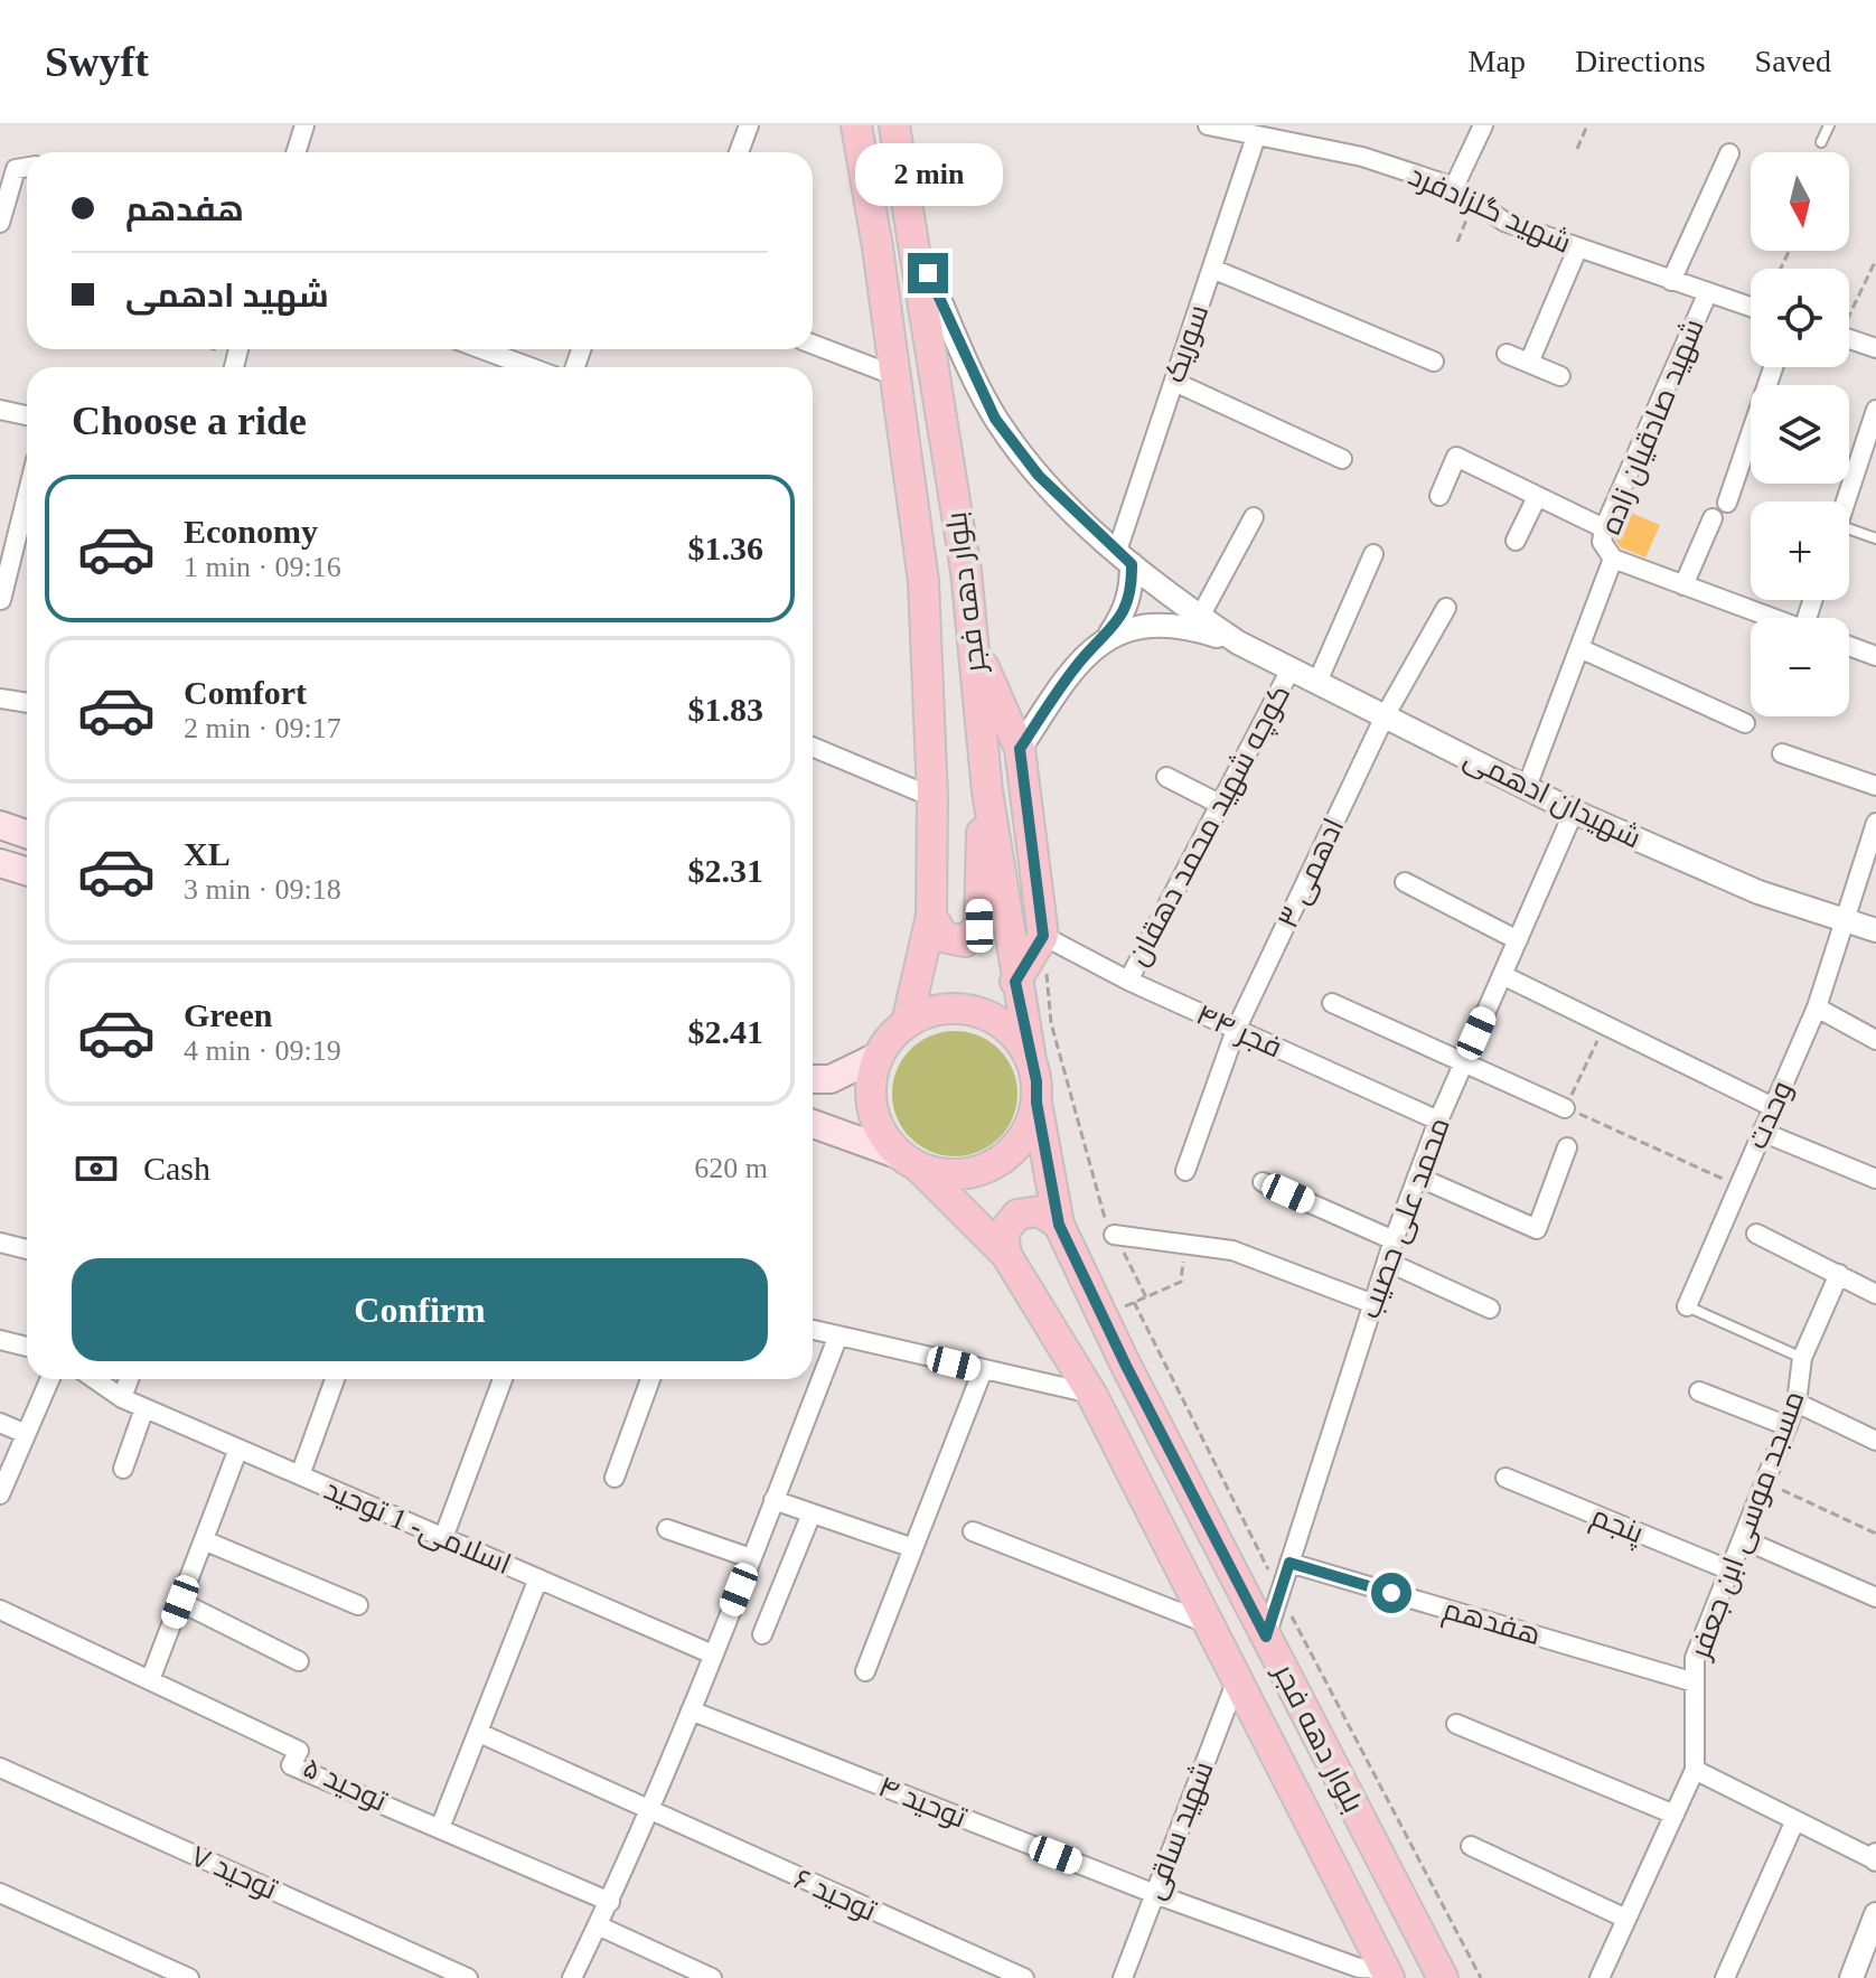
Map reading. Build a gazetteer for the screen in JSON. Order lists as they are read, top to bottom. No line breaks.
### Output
{"streets":{"main road":["بلوار دهه فجر"],"street":["شهید گلزادفرد","سوریک","شهید صادقیان زاده","شهیدان ادهمی","کوچه شهید محمد دهقان","ادهمی ۳","فجر ۴۴","وحدت","محمد علی حصیب","پنجم","مسجد موسی ابن جعفر","اسلامی- 1 توحید","هفدهم","توحید ۵","توحید ۴","شهید ساقی","توحید ۷","توحید ۶"]},"crossings":[["شهید گلزادفرد","سوریک"],["شهید گلزادفرد","شهید صادقیان زاده"],["بلوار دهه فجر","محمد علی حصیب"],["بلوار دهه فجر","توحید ۴"],["بلوار دهه فجر","شهید ساقی"],["شهیدان ادهمی","کوچه شهید محمد دهقان"],["شهیدان ادهمی","ادهمی ۳"],["شهیدان ادهمی","وحدت"],["شهیدان ادهمی","محمد علی حصیب"],["کوچه شهید محمد دهقان","فجر ۴۴"],["ادهمی ۳","فجر ۴۴"],["فجر ۴۴","محمد علی حصیب"],["محمد علی حصیب","هفدهم"],["پنجم","مسجد موسی ابن جعفر"],["مسجد موسی ابن جعفر","هفدهم"],["توحید ۴","شهید ساقی"]],"north":"bottom","page":{"header":"Swyft","nav":["Map","Directions","Saved"],"bubble":"2 min","map_buttons":["+","−"],"banner":["هفدهم","شهید ادهمی"],"heading":"Choose a ride","list":[{"name":"Economy","note":"1 min · 09:16","value":"$1.36"},{"name":"Comfort","note":"2 min · 09:17","value":"$1.83"},{"name":"XL","note":"3 min · 09:18","value":"$2.31"},{"name":"Green","note":"4 min · 09:19","value":"$2.41"}],"pay":["Cash","620 m"],"buttons":"Confirm"}}
